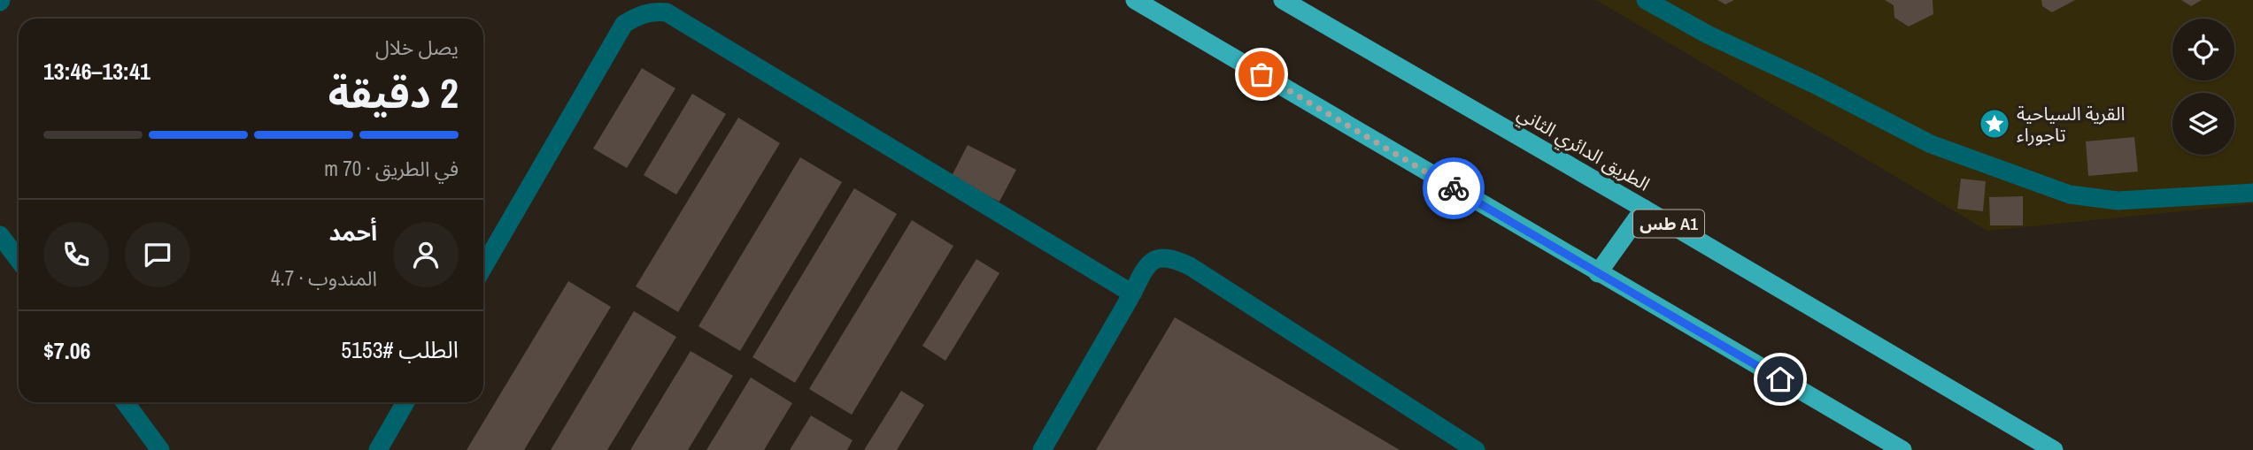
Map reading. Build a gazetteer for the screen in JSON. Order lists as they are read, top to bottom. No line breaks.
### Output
{"streets":{"highway":["الطريق الدائري الثاني","طس A1"]},"places":{"place":["القرية السياحية تاجوراء"]},"page":{"heading":["2 دقيقة","يصل خلال","13:41–13:46"],"panel":["أحمد","المندوب · 4.7","الطلب #5153","$7.06"],"bar":"في الطريق · 70 m"}}
